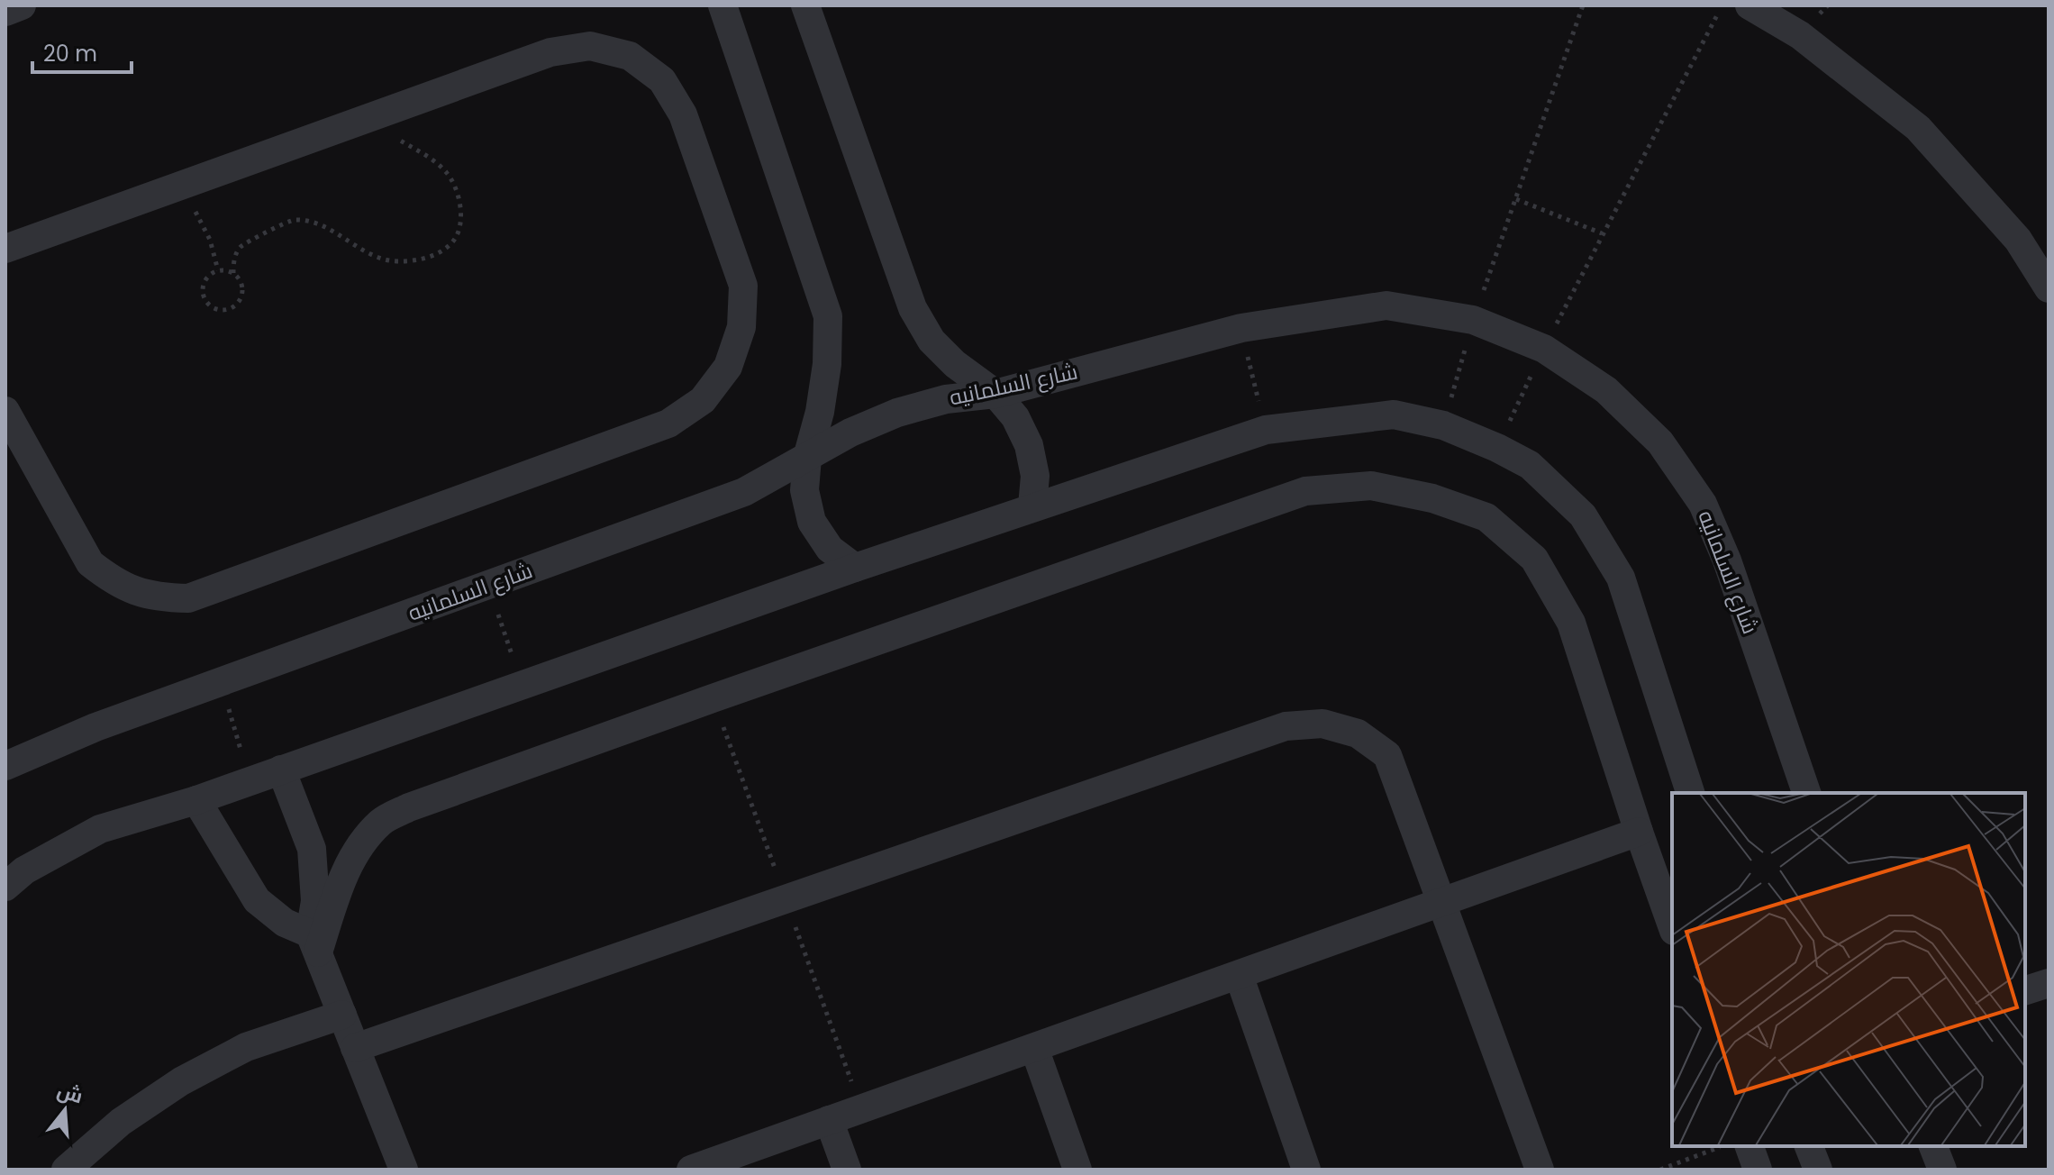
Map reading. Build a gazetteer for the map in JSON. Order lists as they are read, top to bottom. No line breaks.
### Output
{"streets":{"street":["شارع السلمانيه"]},"scale_bar":"20 m","north":"top"}
